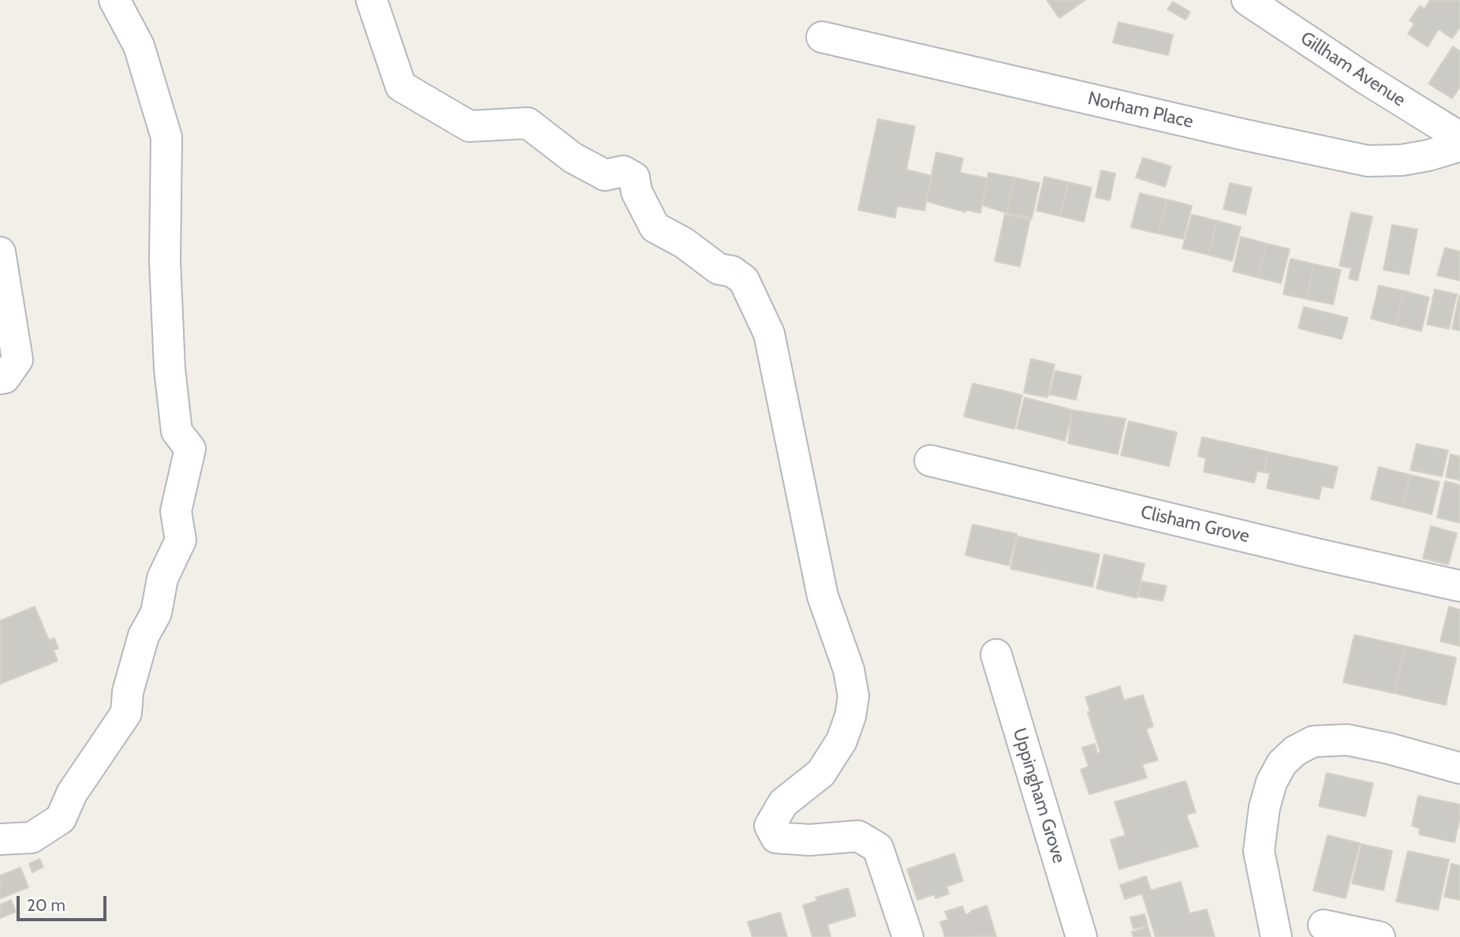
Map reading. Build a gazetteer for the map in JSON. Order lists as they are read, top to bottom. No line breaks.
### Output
{"streets":{"street":["Gillham Avenue","Norham Place","Clisham Grove","Uppingham Grove"]},"scale_bar":"20 m"}
